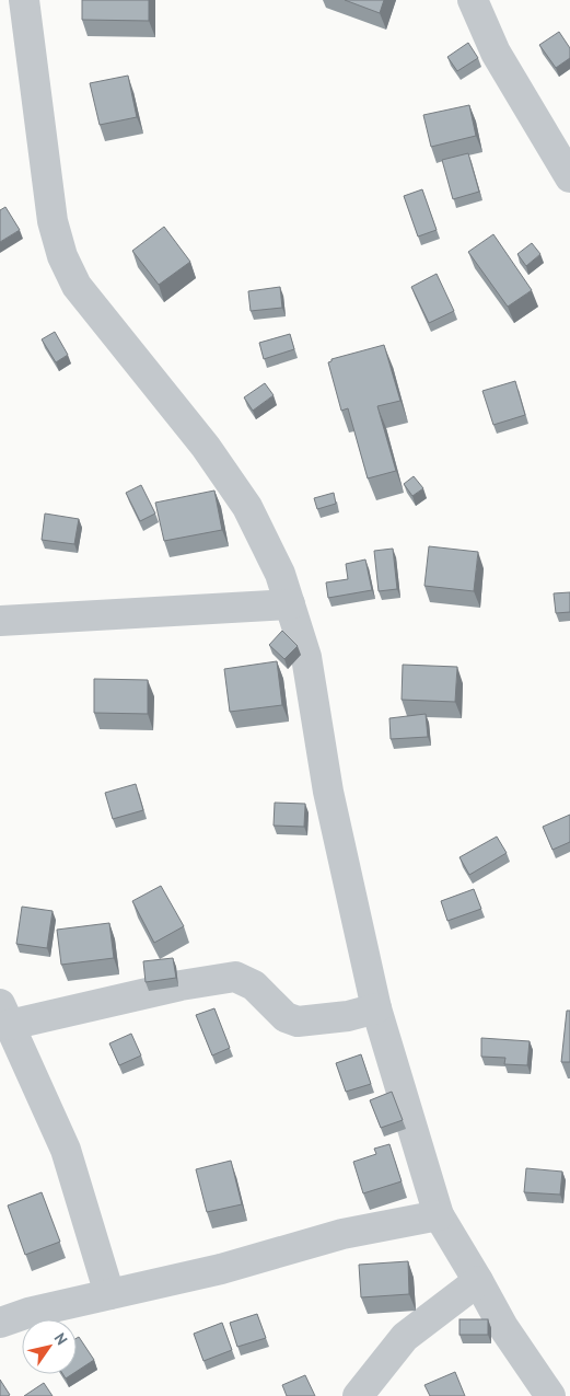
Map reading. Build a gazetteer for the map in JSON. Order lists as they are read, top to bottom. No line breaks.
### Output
{"north":"top right"}
